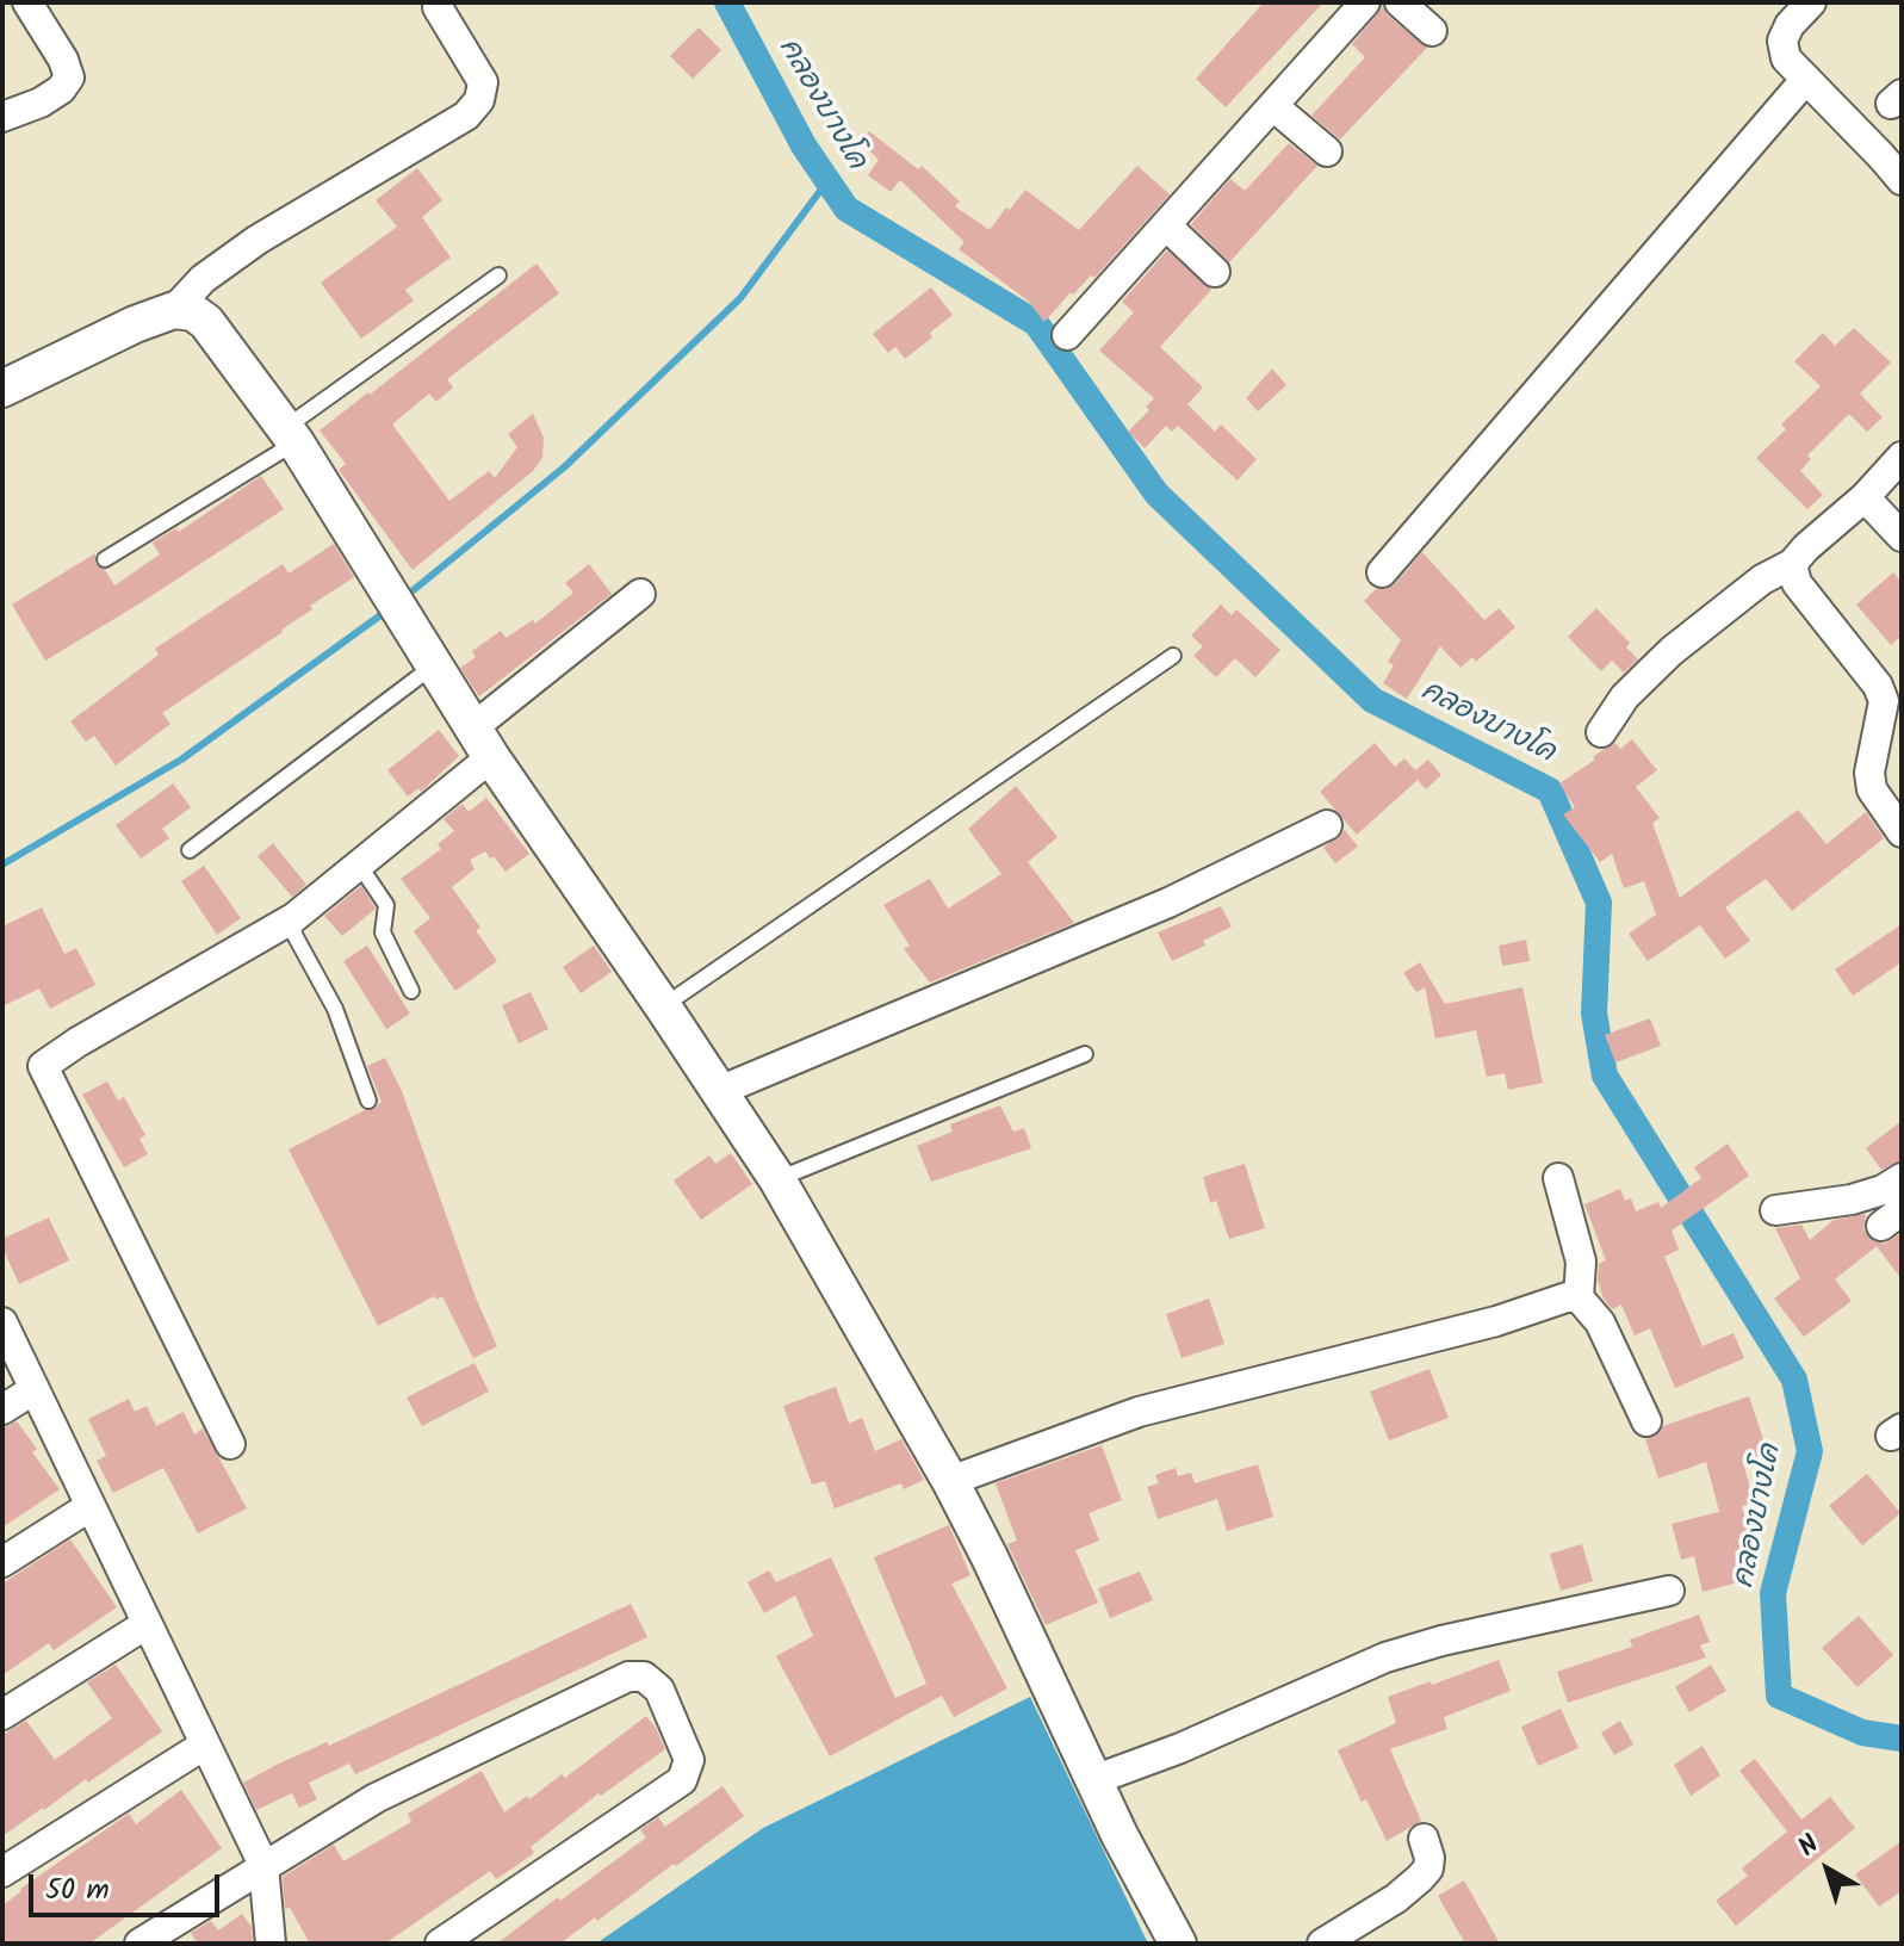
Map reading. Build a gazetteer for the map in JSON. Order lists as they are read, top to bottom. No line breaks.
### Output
{"water":["คลองบางโค"],"scale_bar":"50 m","north":"top left"}
